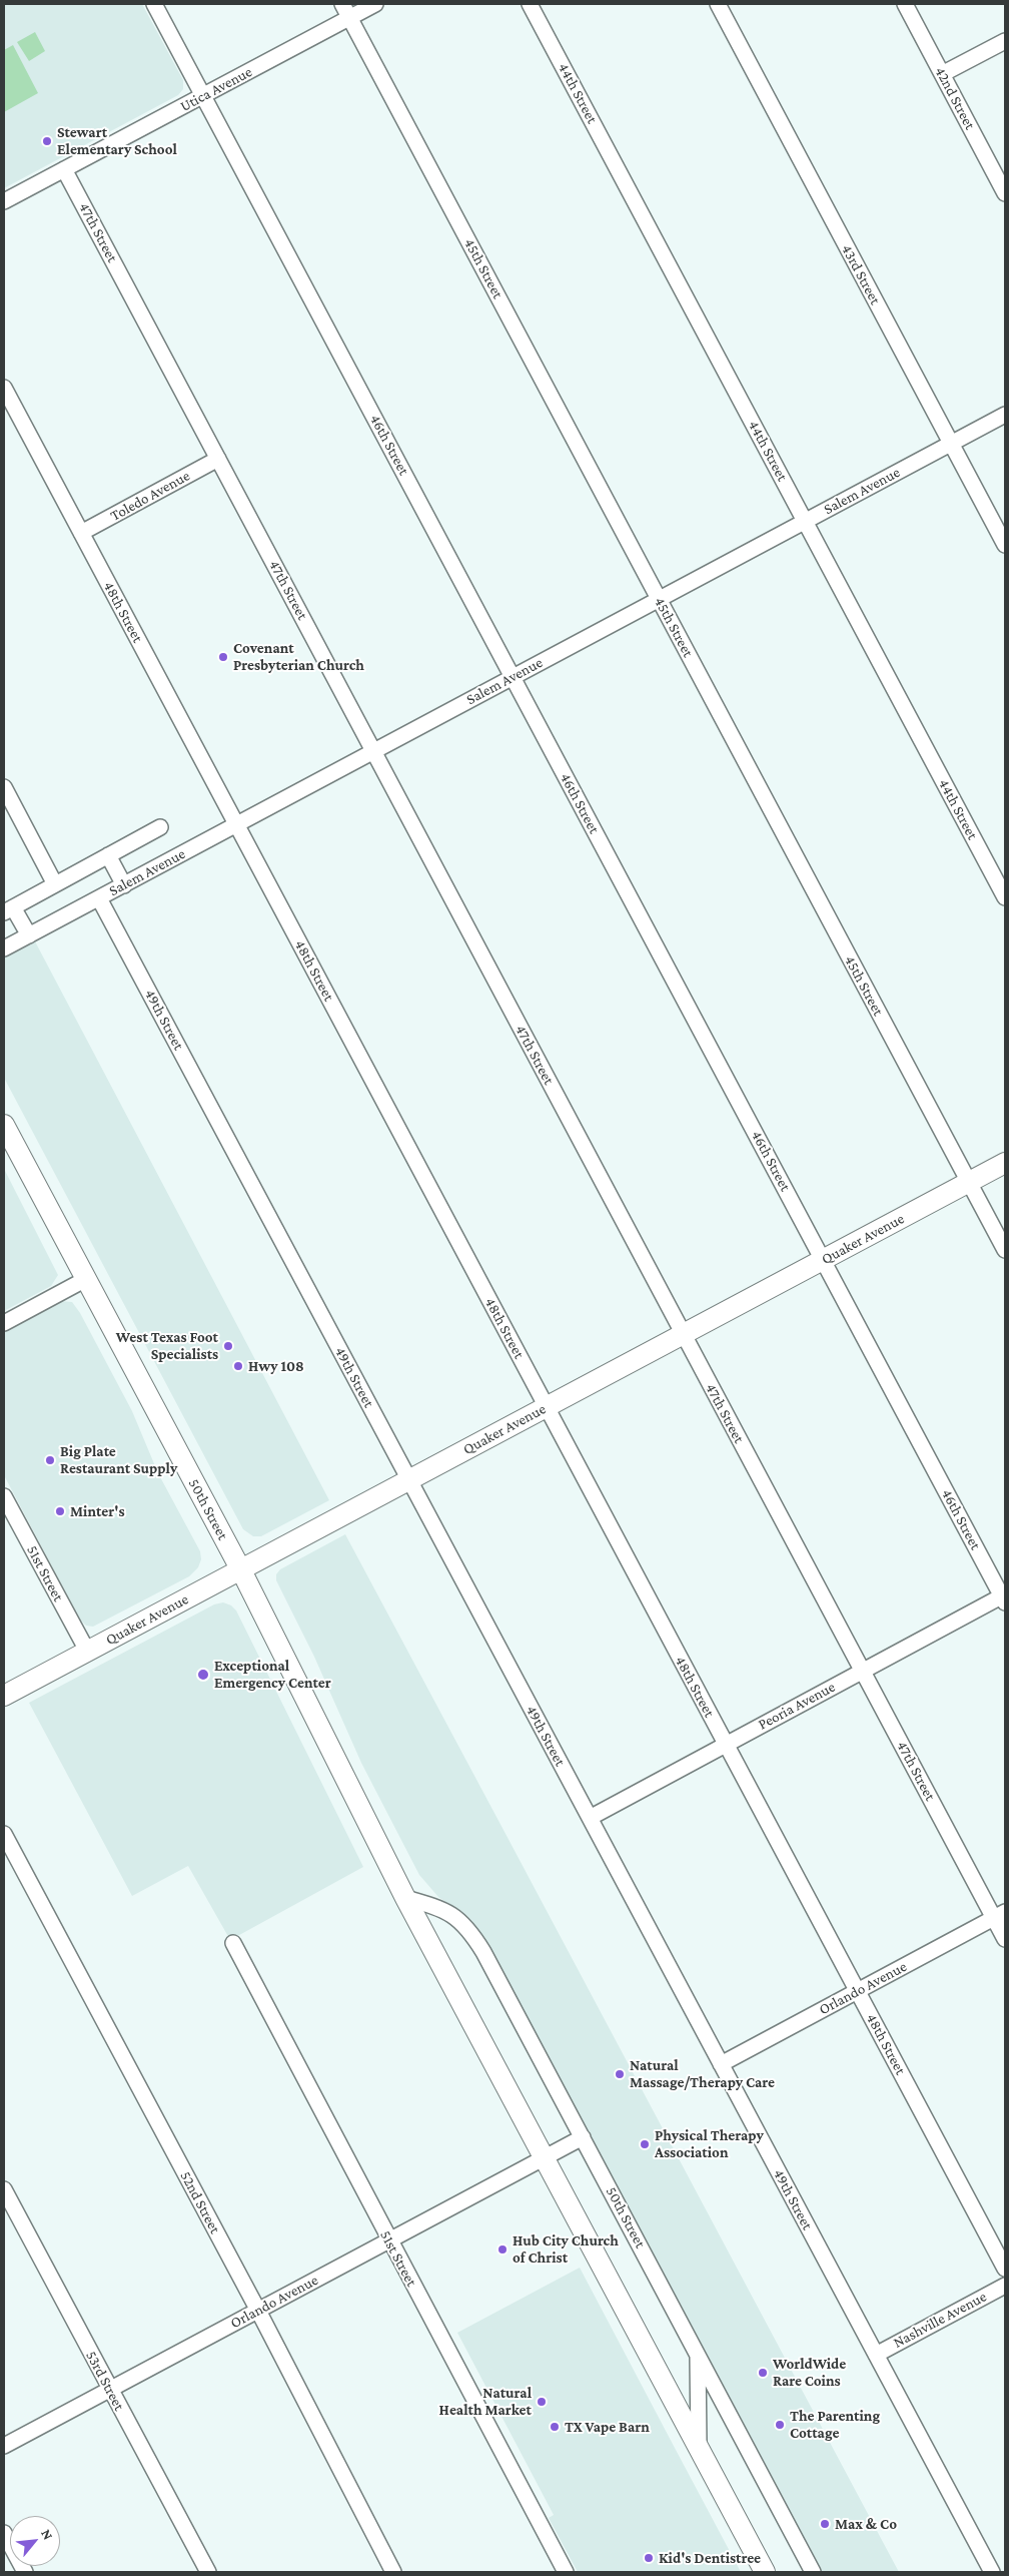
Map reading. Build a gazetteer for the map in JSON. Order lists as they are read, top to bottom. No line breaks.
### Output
{"streets":{"main road":["Quaker Avenue","50th Street"],"street":["Utica Avenue","44th Street","42nd Street","47th Street","45th Street","43rd Street","46th Street","Salem Avenue","Toledo Avenue","48th Street","49th Street","51st Street","Peoria Avenue","Orlando Avenue","52nd Street","Nashville Avenue","53rd Street"]},"crossings":[["Utica Avenue","47th Street"],["Utica Avenue","45th Street"],["Utica Avenue","46th Street"],["44th Street","Salem Avenue"],["47th Street","Salem Avenue"],["47th Street","Toledo Avenue"],["47th Street","Quaker Avenue"],["47th Street","Peoria Avenue"],["47th Street","Orlando Avenue"],["45th Street","Salem Avenue"],["45th Street","Quaker Avenue"],["43rd Street","Salem Avenue"],["46th Street","Salem Avenue"],["46th Street","Quaker Avenue"],["46th Street","Peoria Avenue"],["Salem Avenue","48th Street"],["Salem Avenue","49th Street"],["Toledo Avenue","48th Street"],["48th Street","Quaker Avenue"],["48th Street","Peoria Avenue"],["48th Street","Orlando Avenue"],["49th Street","Quaker Avenue"],["49th Street","Peoria Avenue"],["49th Street","Orlando Avenue"],["49th Street","Nashville Avenue"],["Quaker Avenue","50th Street"],["Quaker Avenue","51st Street"],["50th Street","Orlando Avenue"],["51st Street","Orlando Avenue"],["Orlando Avenue","52nd Street"],["Orlando Avenue","53rd Street"]],"places":["Stewart Elementary School","Covenant Presbyterian Church","West Texas Foot Specialists","Hwy 108","Big Plate Restaurant Supply","Minter's","Exceptional Emergency Center","Natural Massage/Therapy Care","Physical Therapy Association","Hub City Church of Christ","WorldWide Rare Coins","Natural Health Market","The Parenting Cottage","TX Vape Barn","Max & Co","Kid's Dentistree"],"north":"top right"}
